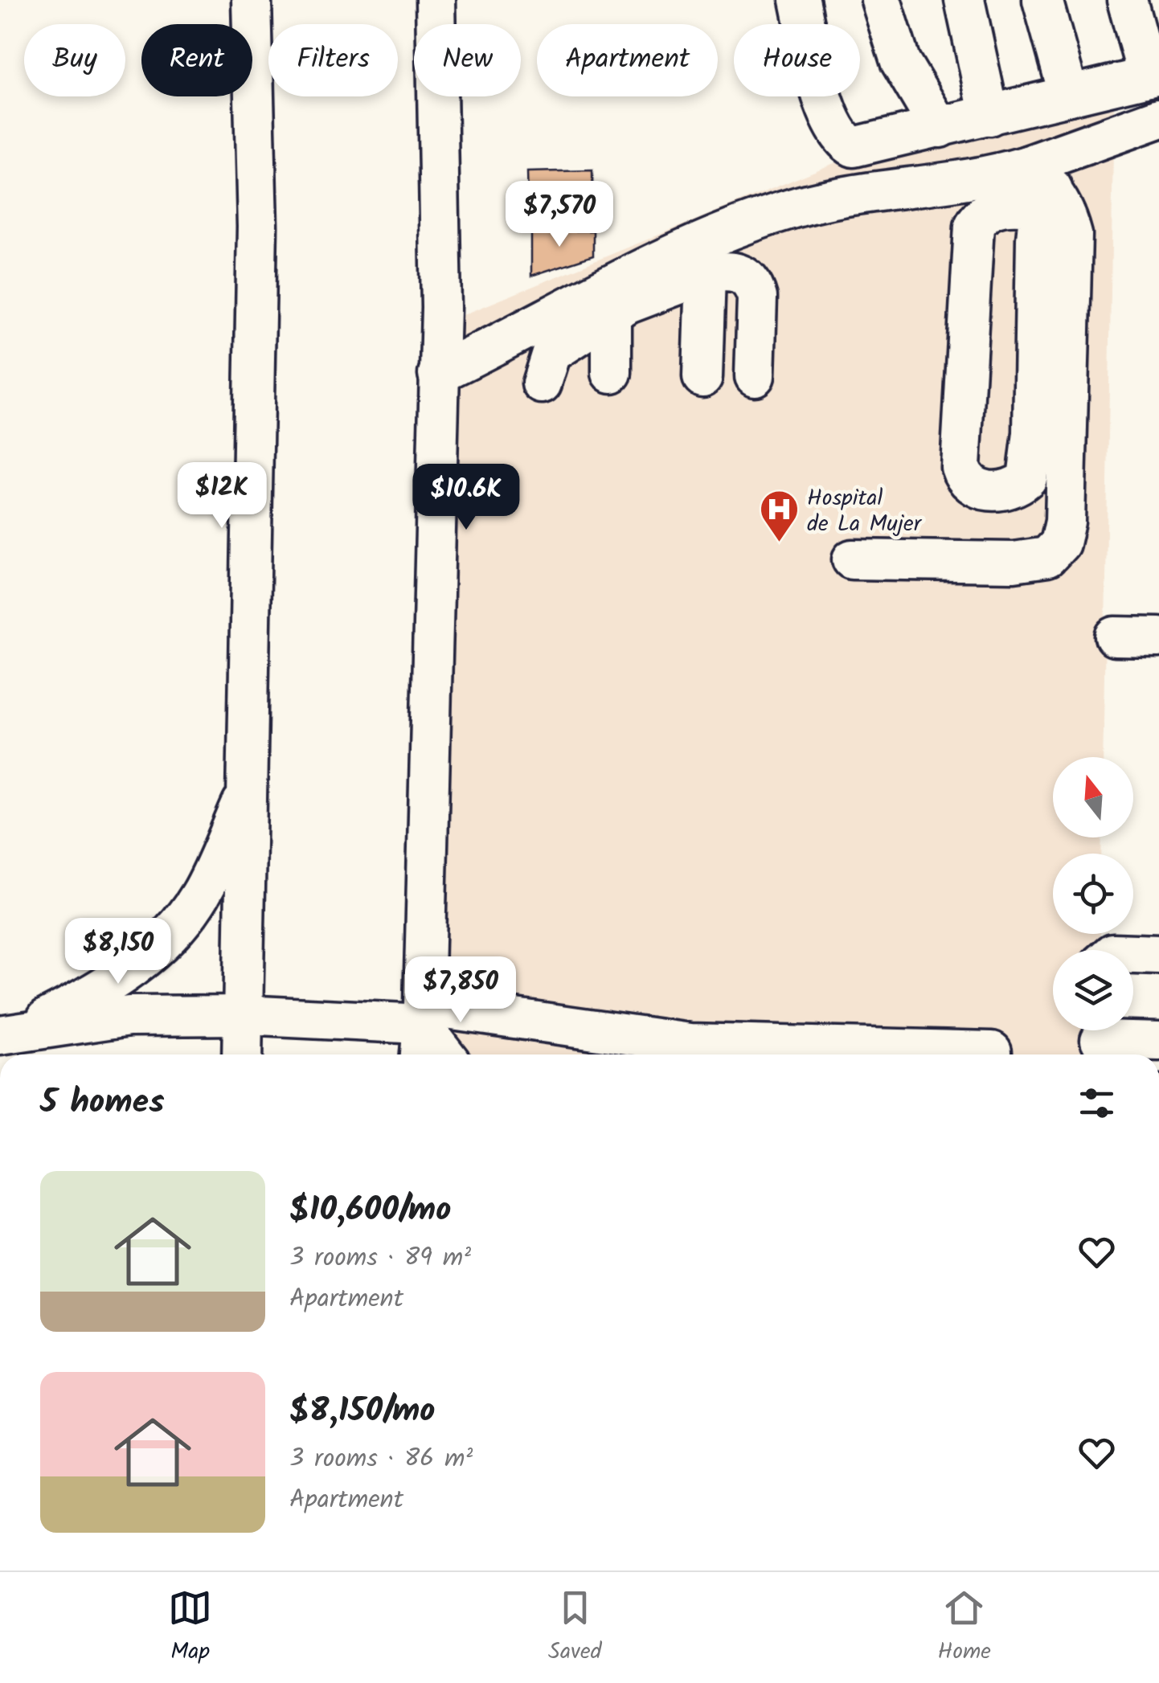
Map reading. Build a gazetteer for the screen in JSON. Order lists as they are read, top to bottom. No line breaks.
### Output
{"places":{"hospital":["Hospital de La Mujer"]},"north":"top","page":{"chip":["Buy","Rent","Filters","New","Apartment","House"],"price":["$7,570","$12K","$10.6K","$8,150","$7,850"],"heading":"5 homes","list":[{"name":"$10,600/mo","note":"3 rooms · 89 m² · Apartment"},{"name":"$8,150/mo","note":"3 rooms · 86 m² · Apartment"}],"tabs":["Map","Saved","Home"]}}
